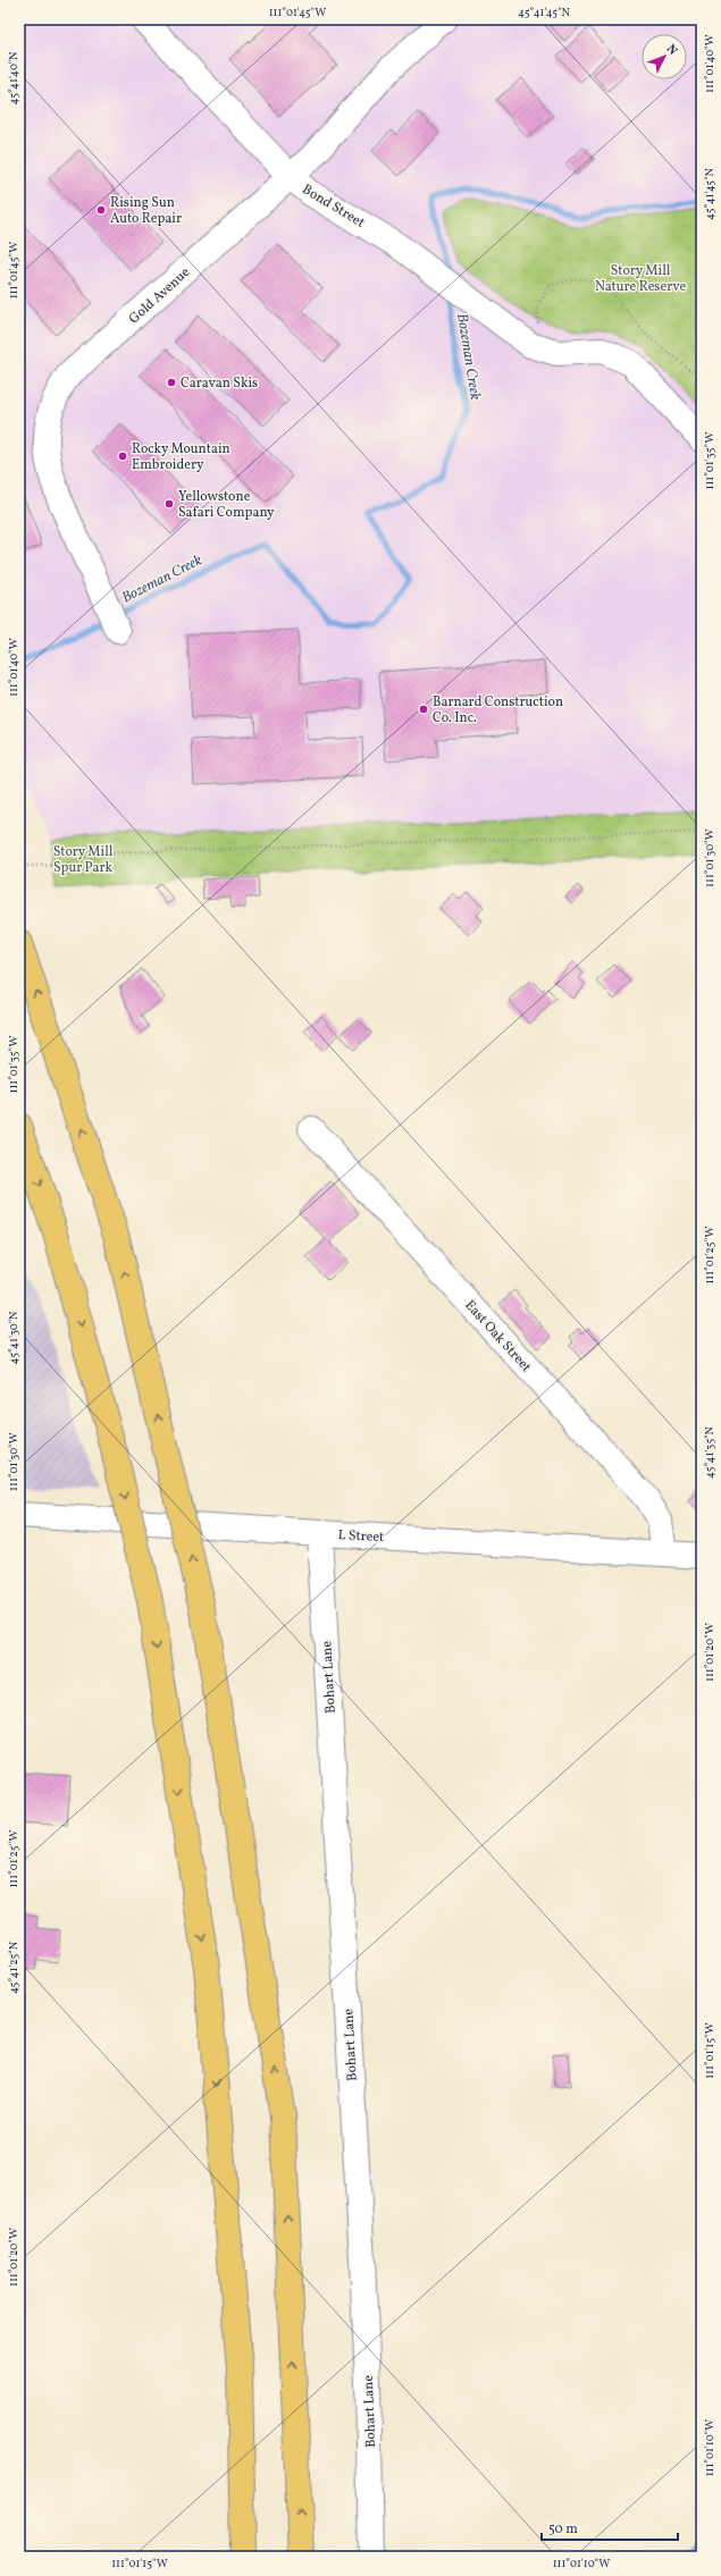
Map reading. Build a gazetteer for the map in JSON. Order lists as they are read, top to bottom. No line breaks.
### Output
{"streets":{"street":["Bond Street","Gold Avenue","East Oak Street","L Street","Bohart Lane"]},"crossings":[["Bond Street","Gold Avenue"],["East Oak Street","L Street"],["L Street","Bohart Lane"]],"water":["Bozeman Creek"],"parks":["Story Mill Nature Reserve","Story Mill Spur Park"],"places":["Rising Sun Auto Repair","Caravan Skis","Rocky Mountain Embroidery","Yellowstone Safari Company","Barnard Construction Co. Inc."],"scale_bar":"50 m","north":"top right","coordinates":["111°01'45\"W","45°41'45\"N","111°01'40\"W","45°41'40\"N","111°01'35\"W","111°01'30\"W","111°01'25\"W","45°41'30\"N","45°41'35\"N","111°01'20\"W","45°41'25\"N","111°01'15\"W","111°01'10\"W"]}
